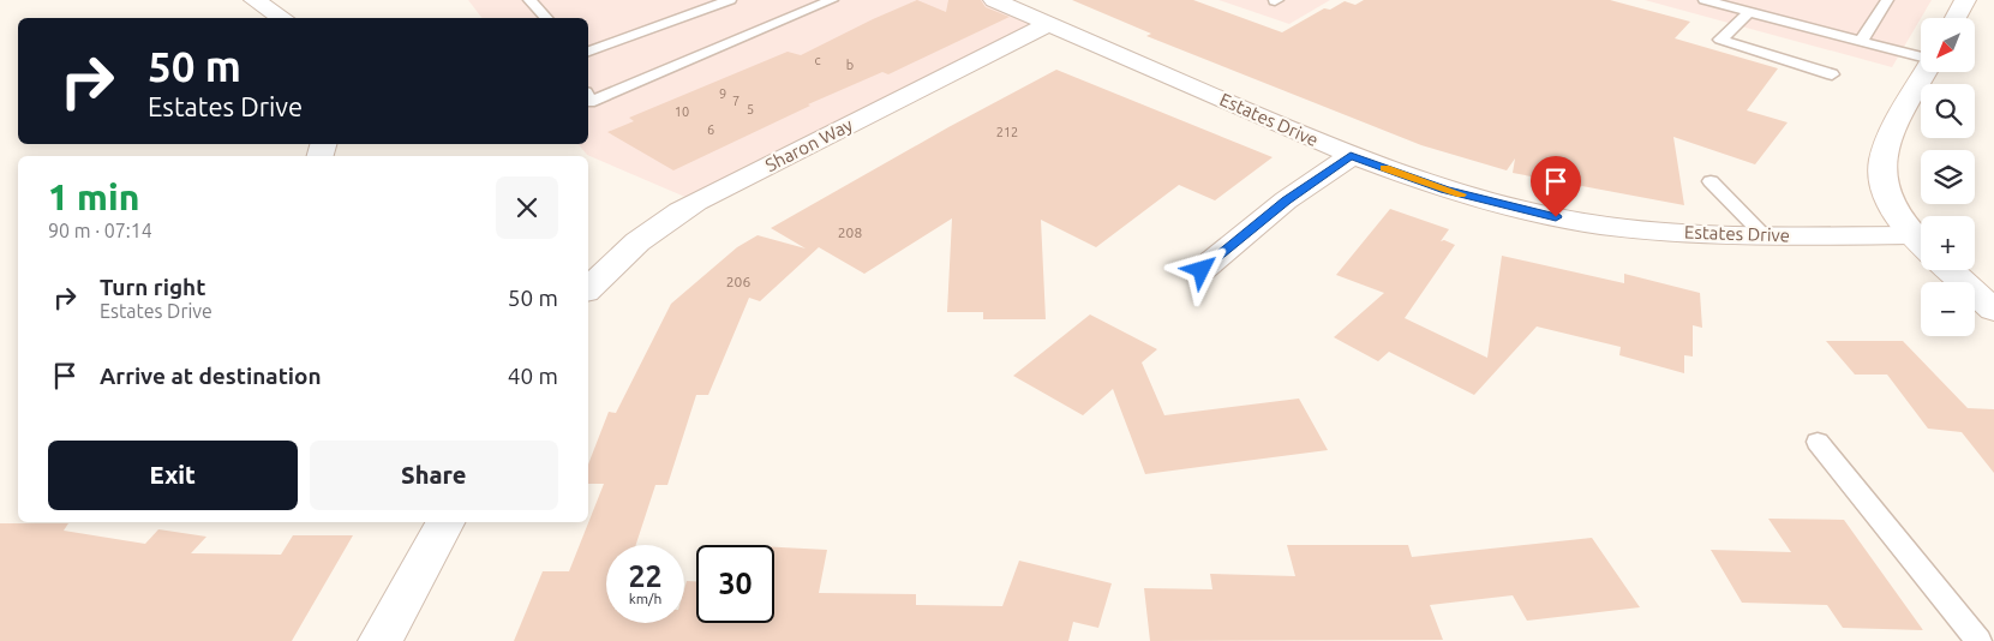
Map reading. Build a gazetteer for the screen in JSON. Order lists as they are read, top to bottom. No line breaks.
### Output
{"streets":{"street":["Estates Drive","Sharon Way"]},"crossings":[["Estates Drive","Sharon Way"]],"house_numbers":["c","b","9","7","5","10","6","212","208","206"],"north":"bottom left","page":{"map_buttons":["+","−"],"turn":["50 m","Estates Drive"],"heading":["1 min","90 m · 07:14"],"list":[{"name":"Turn right","note":"Estates Drive","value":"50 m"},{"name":"Arrive at destination","value":"40 m"}],"buttons":["Exit","Share"],"speed":"22 km/h","limit":"30"}}
